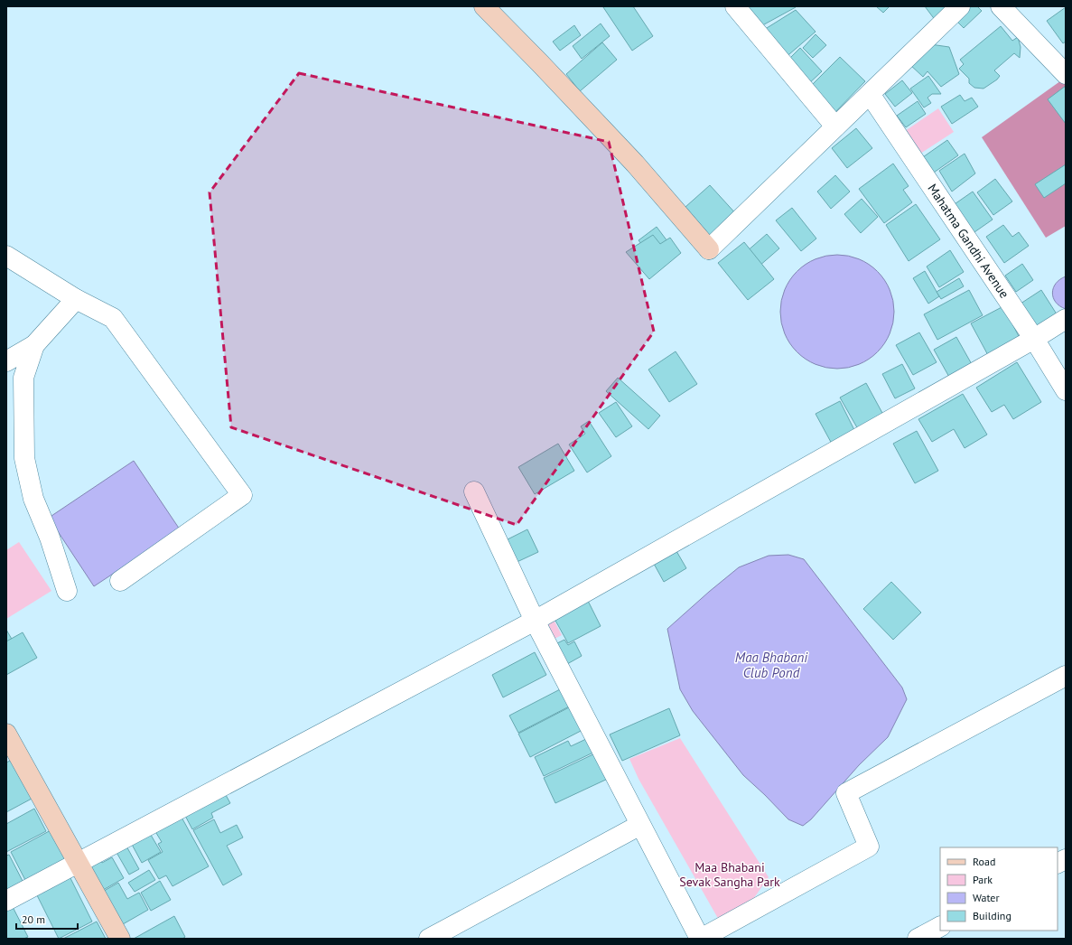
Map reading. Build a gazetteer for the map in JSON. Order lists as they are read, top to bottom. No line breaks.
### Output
{"streets":{"street":["Mahatma Gandhi Avenue"]},"water":["Maa Bhabani Club Pond"],"parks":["Maa Bhabani Sevak Sangha Park"],"legend":["Road","Park","Water","Building"],"scale_bar":"20 m"}
